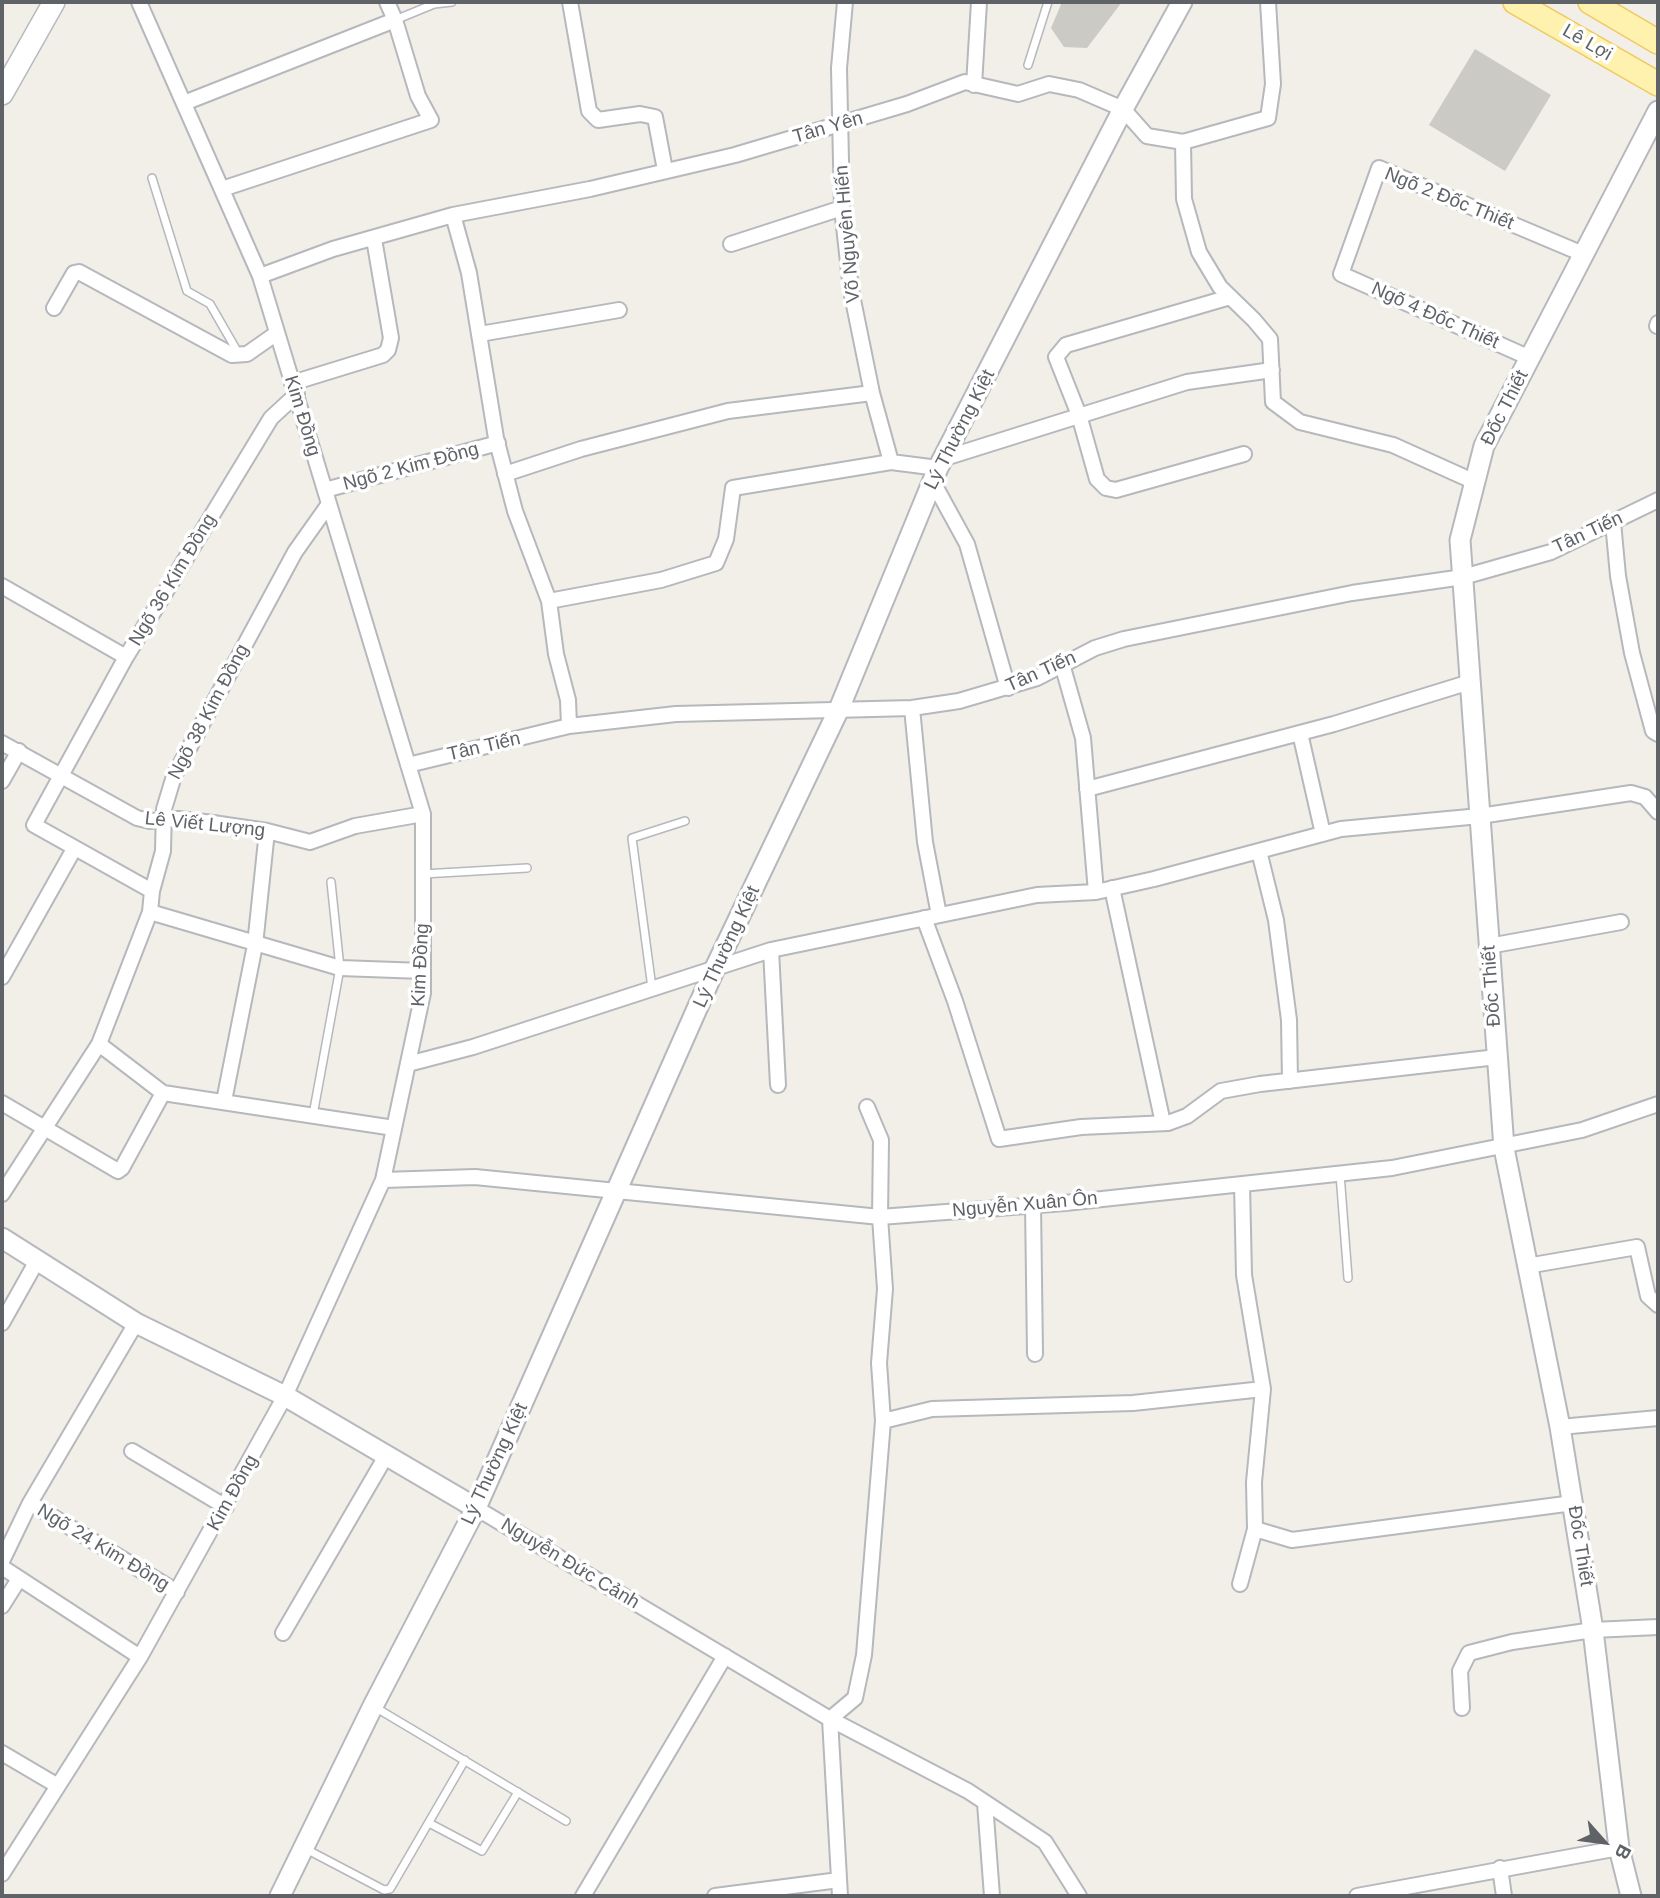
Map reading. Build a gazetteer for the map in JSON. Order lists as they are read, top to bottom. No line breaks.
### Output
{"streets":{"main road":["Lê Lợi"],"street":["Tân Yên","Ngõ 2 Đốc Thiết","Võ Nguyên Hiến","Ngõ 4 Đốc Thiết","Đốc Thiết","Kim Đồng","Lý Thường Kiệt","Ngõ 2 Kim Đồng","Tân Tiến","Ngõ 36 Kim Đồng","Ngõ 38 Kim Đồng","Lê Viết Lượng","Nguyễn Xuân Ôn","Ngõ 24 Kim Đồng","Nguyễn Đức Cảnh"]},"crossings":[["Tân Yên","Võ Nguyên Hiến"],["Tân Yên","Kim Đồng"],["Tân Yên","Lý Thường Kiệt"],["Ngõ 2 Đốc Thiết","Ngõ 4 Đốc Thiết"],["Ngõ 2 Đốc Thiết","Đốc Thiết"],["Ngõ 4 Đốc Thiết","Đốc Thiết"],["Đốc Thiết","Tân Tiến"],["Đốc Thiết","Nguyễn Xuân Ôn"],["Kim Đồng","Ngõ 2 Kim Đồng"],["Kim Đồng","Tân Tiến"],["Kim Đồng","Ngõ 36 Kim Đồng"],["Kim Đồng","Ngõ 38 Kim Đồng"],["Kim Đồng","Lê Viết Lượng"],["Kim Đồng","Nguyễn Xuân Ôn"],["Kim Đồng","Ngõ 24 Kim Đồng"],["Kim Đồng","Nguyễn Đức Cảnh"],["Lý Thường Kiệt","Tân Tiến"],["Lý Thường Kiệt","Nguyễn Xuân Ôn"],["Lý Thường Kiệt","Nguyễn Đức Cảnh"],["Ngõ 2 Kim Đồng","Ngõ 38 Kim Đồng"],["Ngõ 36 Kim Đồng","Lê Viết Lượng"],["Ngõ 38 Kim Đồng","Lê Viết Lượng"]],"north":"bottom right"}
